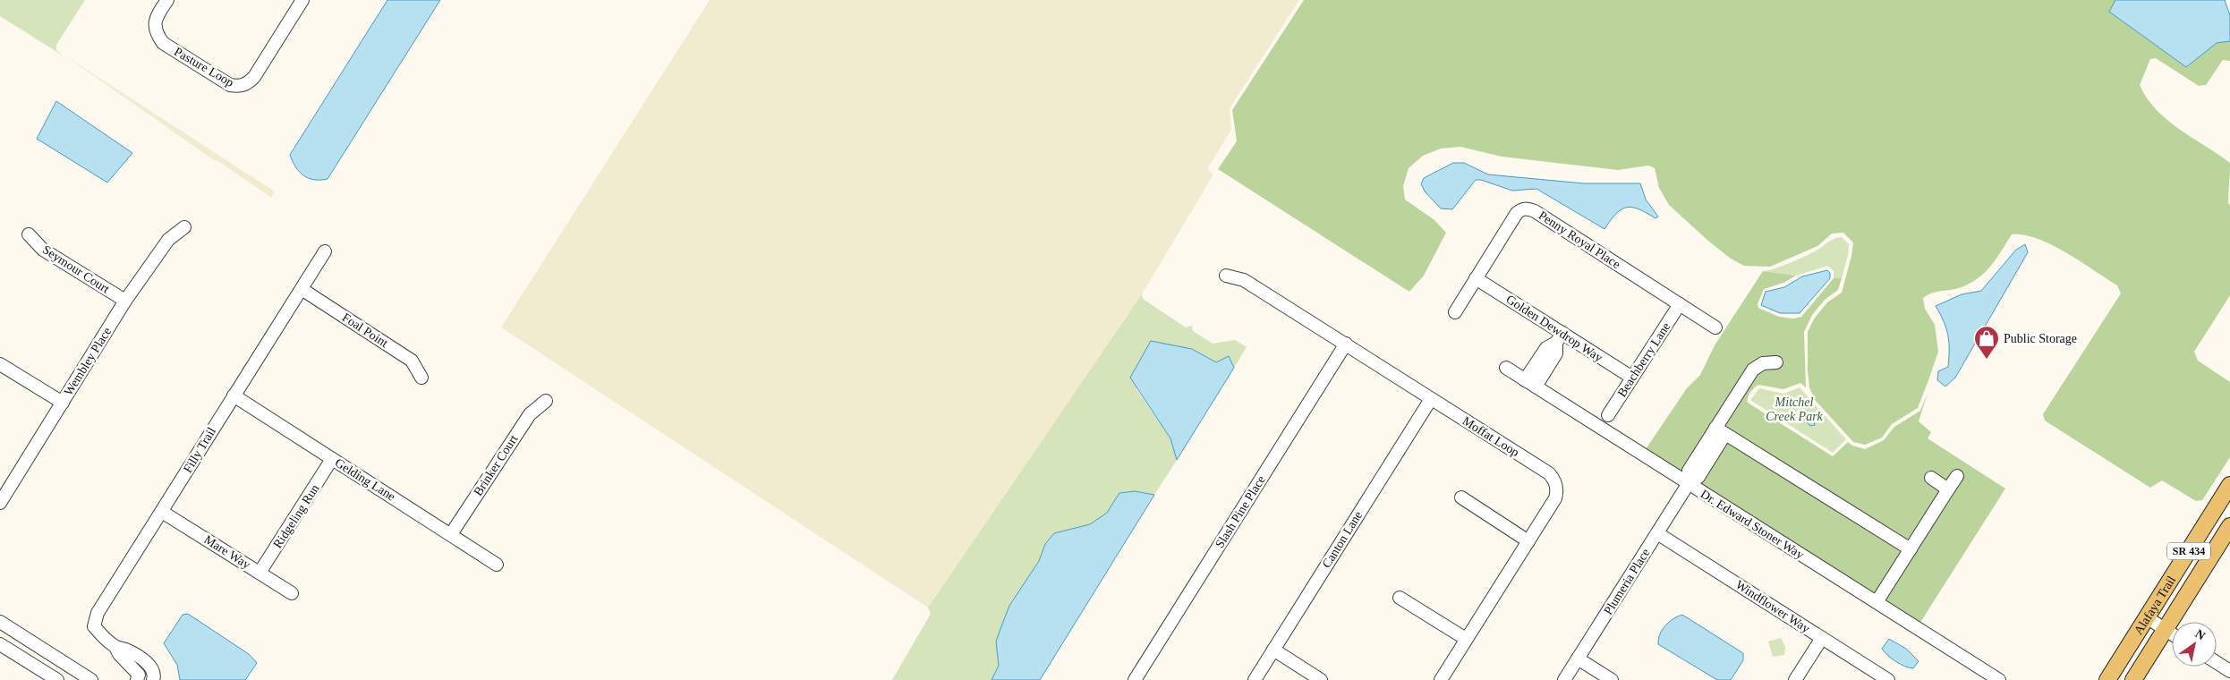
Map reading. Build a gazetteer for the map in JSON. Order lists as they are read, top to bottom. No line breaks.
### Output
{"streets":{"main road":["SR 434","Alafaya Trail"],"street":["Pasture Loop","Penny Royal Place","Seymour Court","Golden Dewdrop Way","Foal Point","Beachberry Lane","Wembley Place","Moffat Loop","Filly Trail","Brinker Court","Gelding Lane","Slash Pine Place","Ridgeling Run","Dr. Edward Stoner Way","Canton Lane","Mare Way","Plumeria Place","Windflower Way"]},"crossings":[["Penny Royal Place","Golden Dewdrop Way"],["Penny Royal Place","Beachberry Lane"],["Seymour Court","Wembley Place"],["Golden Dewdrop Way","Beachberry Lane"],["Foal Point","Filly Trail"],["Moffat Loop","Slash Pine Place"],["Moffat Loop","Canton Lane"],["Filly Trail","Gelding Lane"],["Filly Trail","Mare Way"],["Brinker Court","Gelding Lane"],["Gelding Lane","Ridgeling Run"],["Ridgeling Run","Mare Way"],["Dr. Edward Stoner Way","Plumeria Place"],["Plumeria Place","Windflower Way"]],"parks":["Mitchel Creek Park"],"places":{"shop":["Public Storage"]},"north":"top right"}
